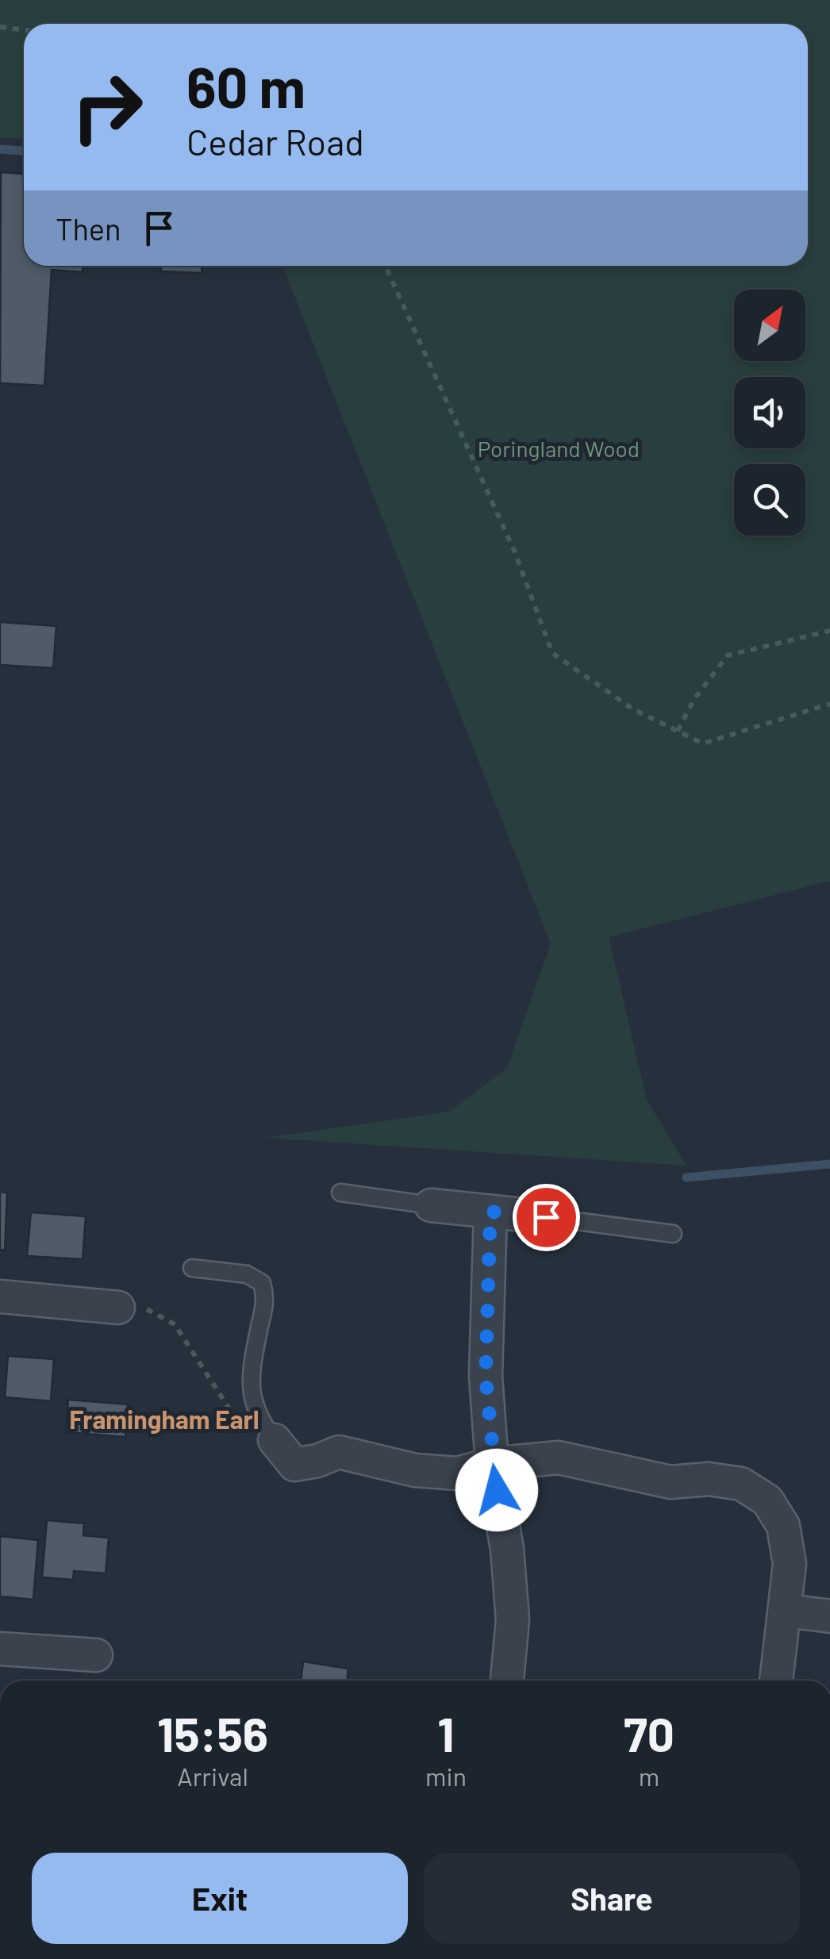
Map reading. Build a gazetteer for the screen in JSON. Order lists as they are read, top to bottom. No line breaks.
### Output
{"districts":["Framingham Earl"],"parks":["Poringland Wood"],"north":"top right","page":{"turn":["60 m","Cedar Road"],"then":"Then","eta":["15:56","Arrival","1","min","70","m"],"buttons":["Exit","Share"]}}
